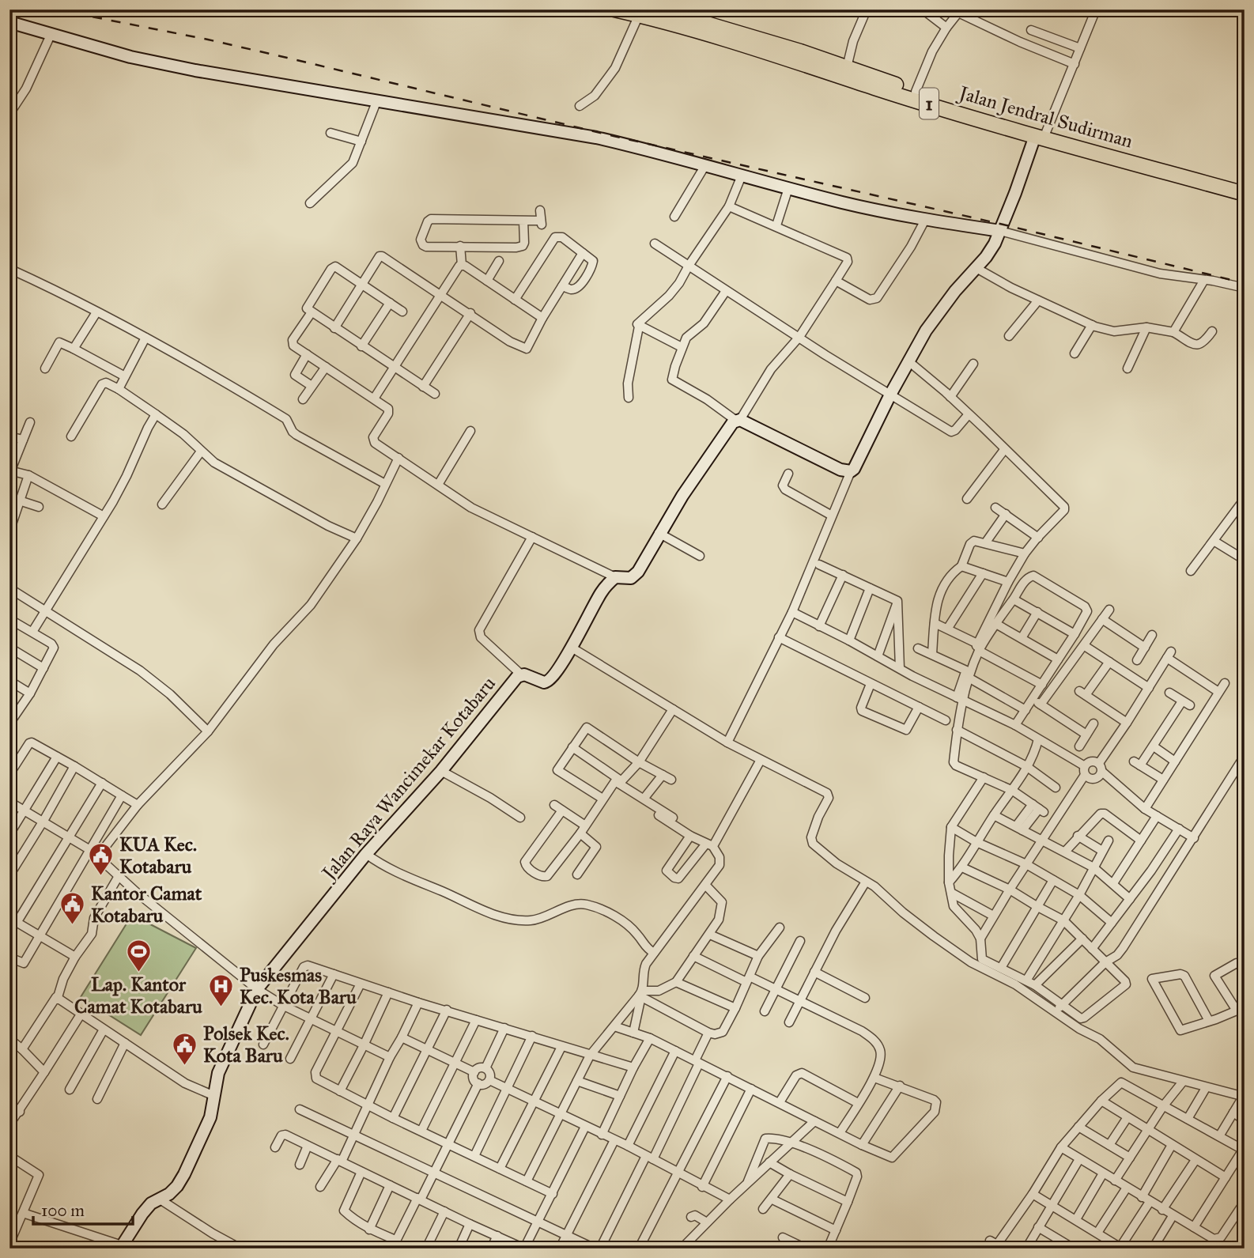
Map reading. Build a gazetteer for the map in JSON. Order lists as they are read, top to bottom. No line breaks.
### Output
{"streets":{"highway":["1","Jalan Jendral Sudirman"],"street":["Jalan Raya Wancimekar Kotabaru"]},"crossings":[["1","Jalan Jendral Sudirman"]],"places":{"public building":["KUA Kec. Kotabaru","Kantor Camat Kotabaru","Polsek Kec. Kota Baru"],"sports":["Lap. Kantor Camat Kotabaru"],"hospital":["Puskesmas Kec. Kota Baru"]},"scale_bar":"100 m"}
